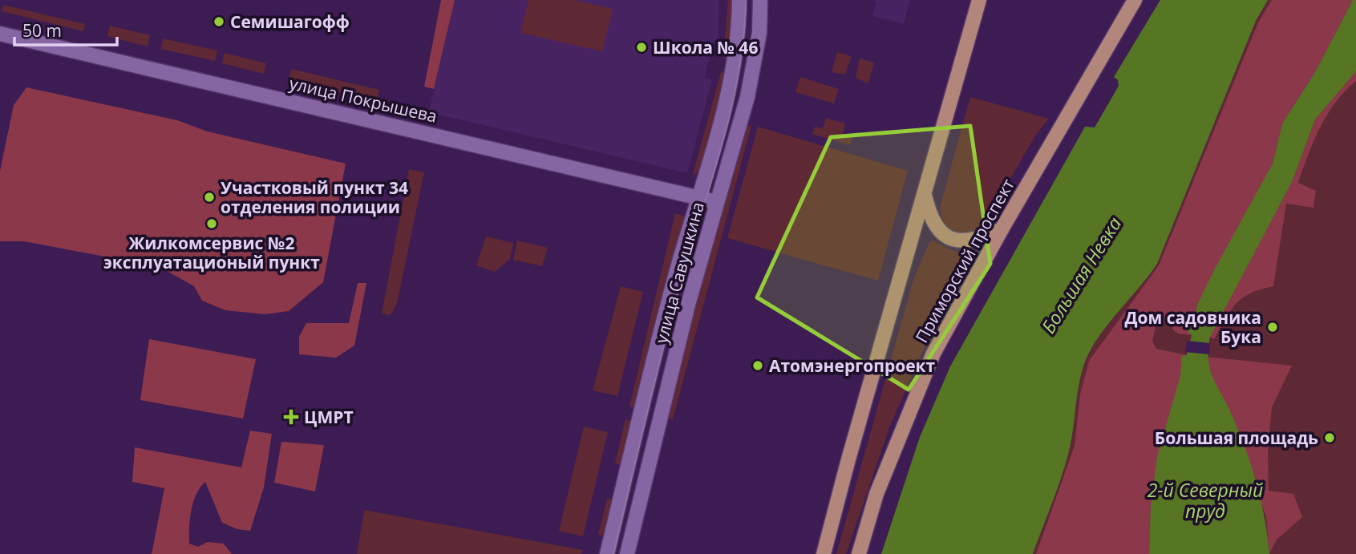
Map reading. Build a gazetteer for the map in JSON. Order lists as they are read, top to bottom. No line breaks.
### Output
{"streets":{"main road":["улица Покрышева","Приморский проспект","улица Савушкина"]},"crossings":[["улица Покрышева","улица Савушкина"]],"water":["Большая Невка","2-й Северный пруд"],"places":{"other":["Семишагофф","Школа № 46","Участковый пункт 34 отделения полиции","Жилкомсервис №2 эксплуатационый пункт","Дом садовника Бука","Атомэнергопроект","Большая площадь"],"health":["ЦМРТ"]},"scale_bar":"50 m"}
